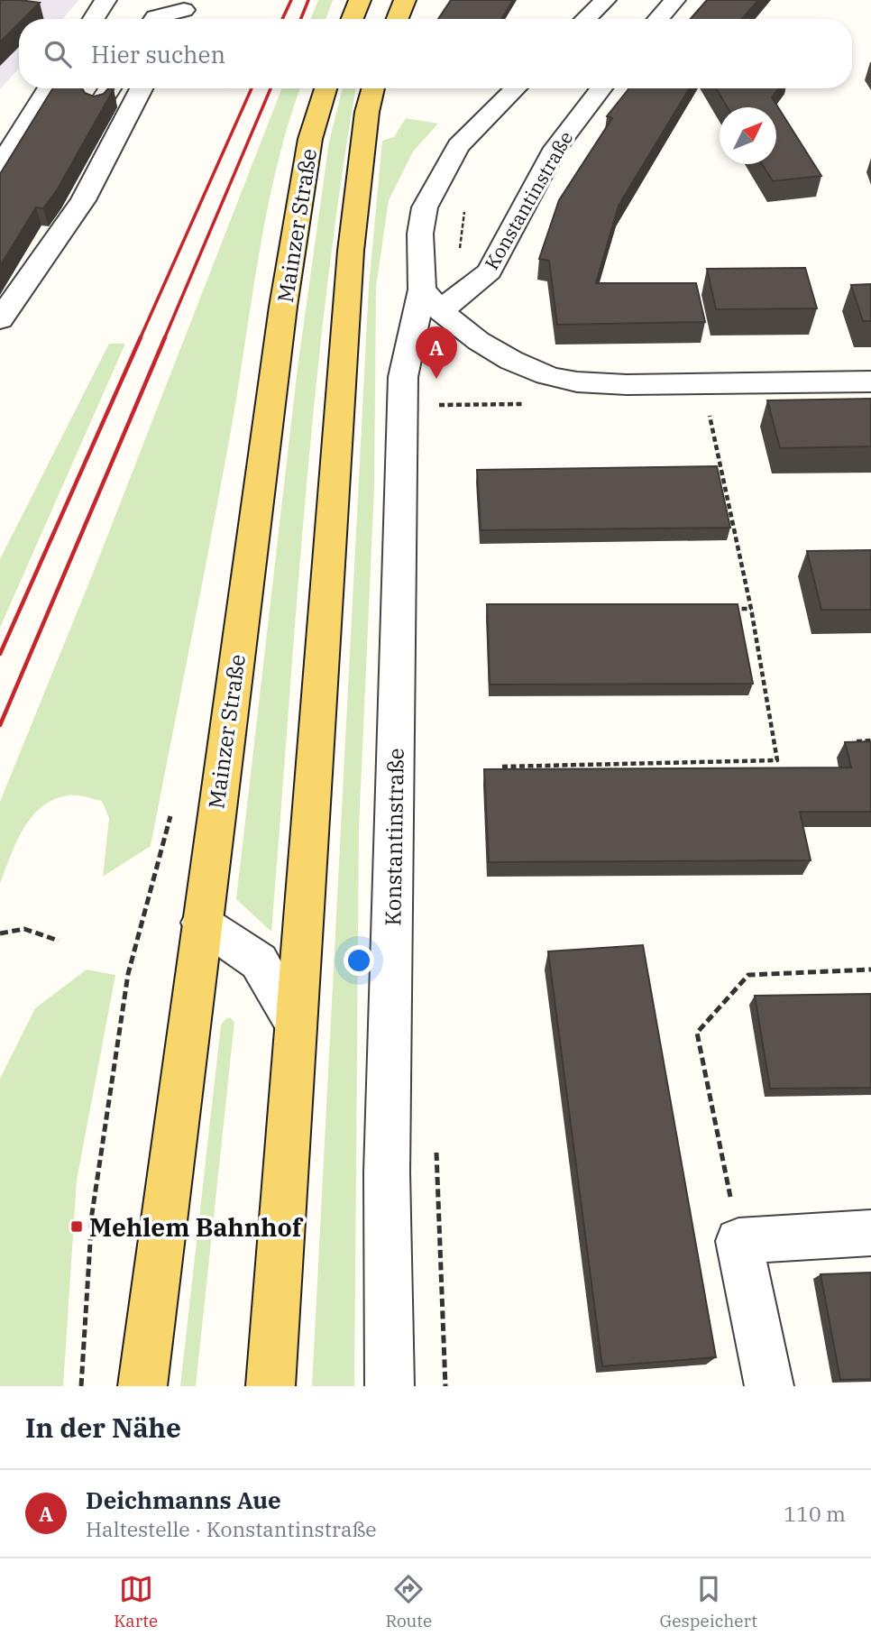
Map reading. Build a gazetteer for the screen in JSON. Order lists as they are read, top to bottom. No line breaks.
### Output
{"streets":{"main road":["Mainzer Straße"],"street":["Konstantinstraße"]},"places":{"transit":["Mehlem Bahnhof"]},"north":"top right","page":{"search":"Hier suchen","pins":"A","heading":"In der Nähe","list":[{"mark":"A","name":"Deichmanns Aue","note":"Haltestelle · Konstantinstraße","value":"110 m"}],"nav":["Karte","Route","Gespeichert"]}}
